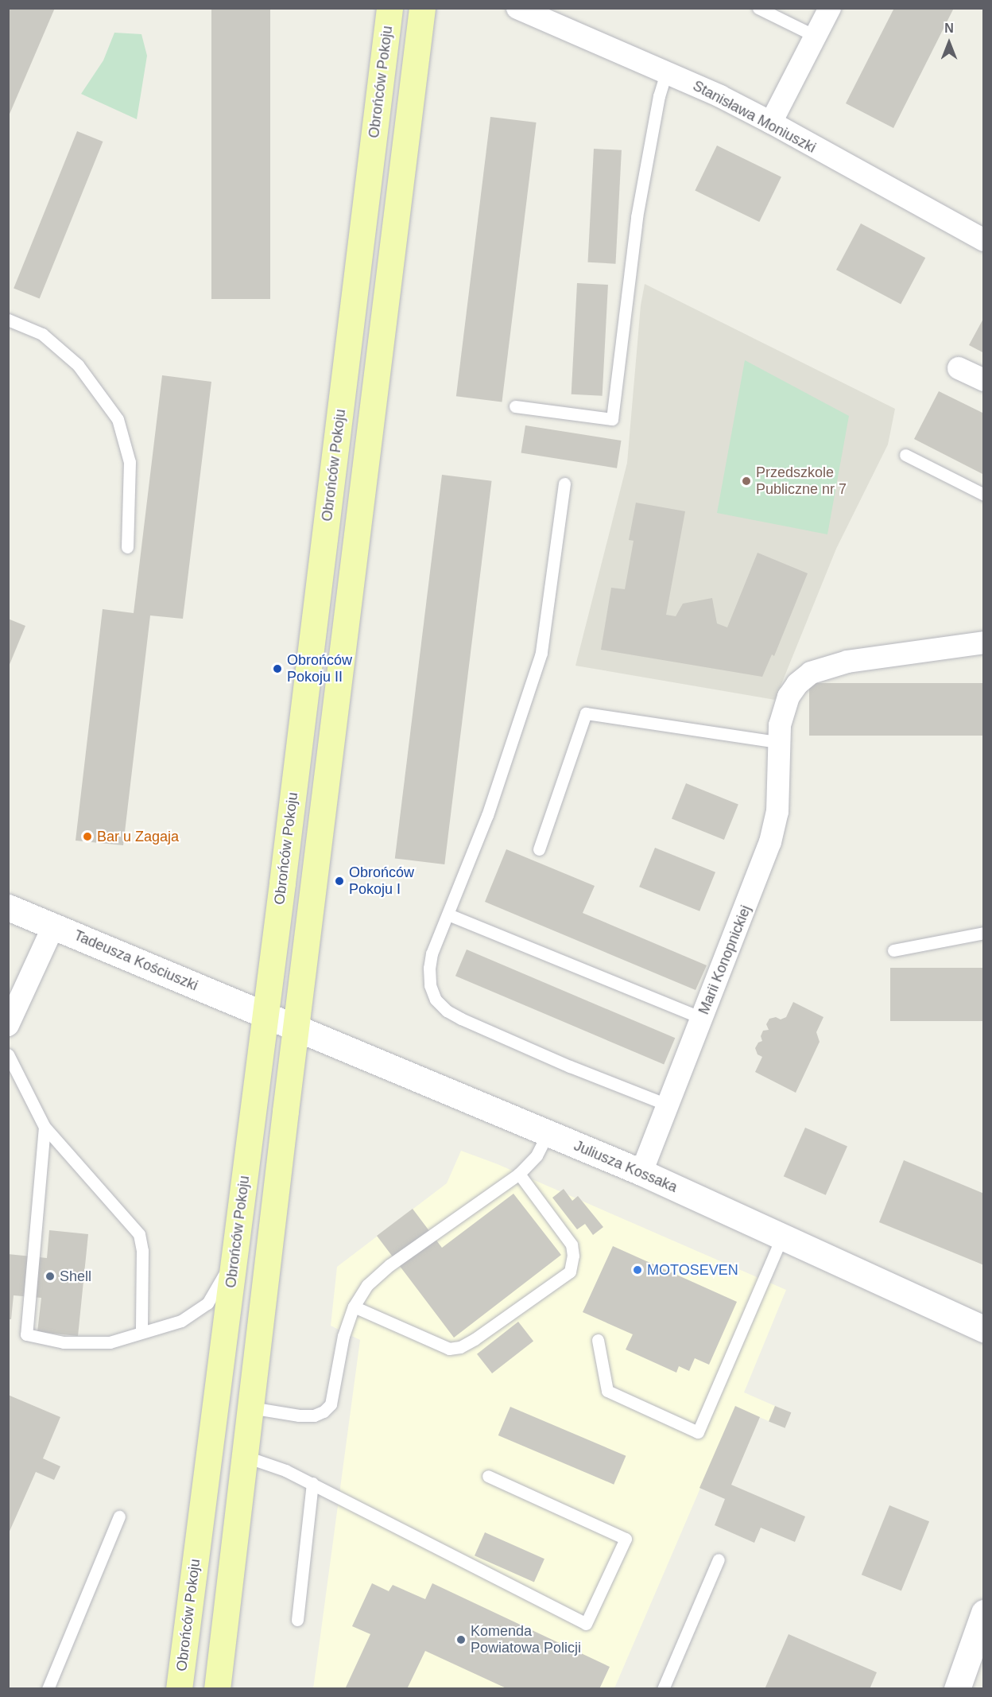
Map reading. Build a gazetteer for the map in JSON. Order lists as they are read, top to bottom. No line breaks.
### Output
{"streets":{"main road":["Obrońców Pokoju"],"street":["Stanisława Moniuszki","Marii Konopnickiej","Tadeusza Kościuszki","Juliusza Kossaka"]},"crossings":[["Obrońców Pokoju","Tadeusza Kościuszki"],["Obrońców Pokoju","Juliusza Kossaka"],["Marii Konopnickiej","Juliusza Kossaka"],["Tadeusza Kościuszki","Juliusza Kossaka"]],"places":["Przedszkole Publiczne nr 7","Obrońców Pokoju II","Bar u Zagaja","Obrońców Pokoju I","MOTOSEVEN","Shell","Komenda Powiatowa Policji"],"north":"top"}
